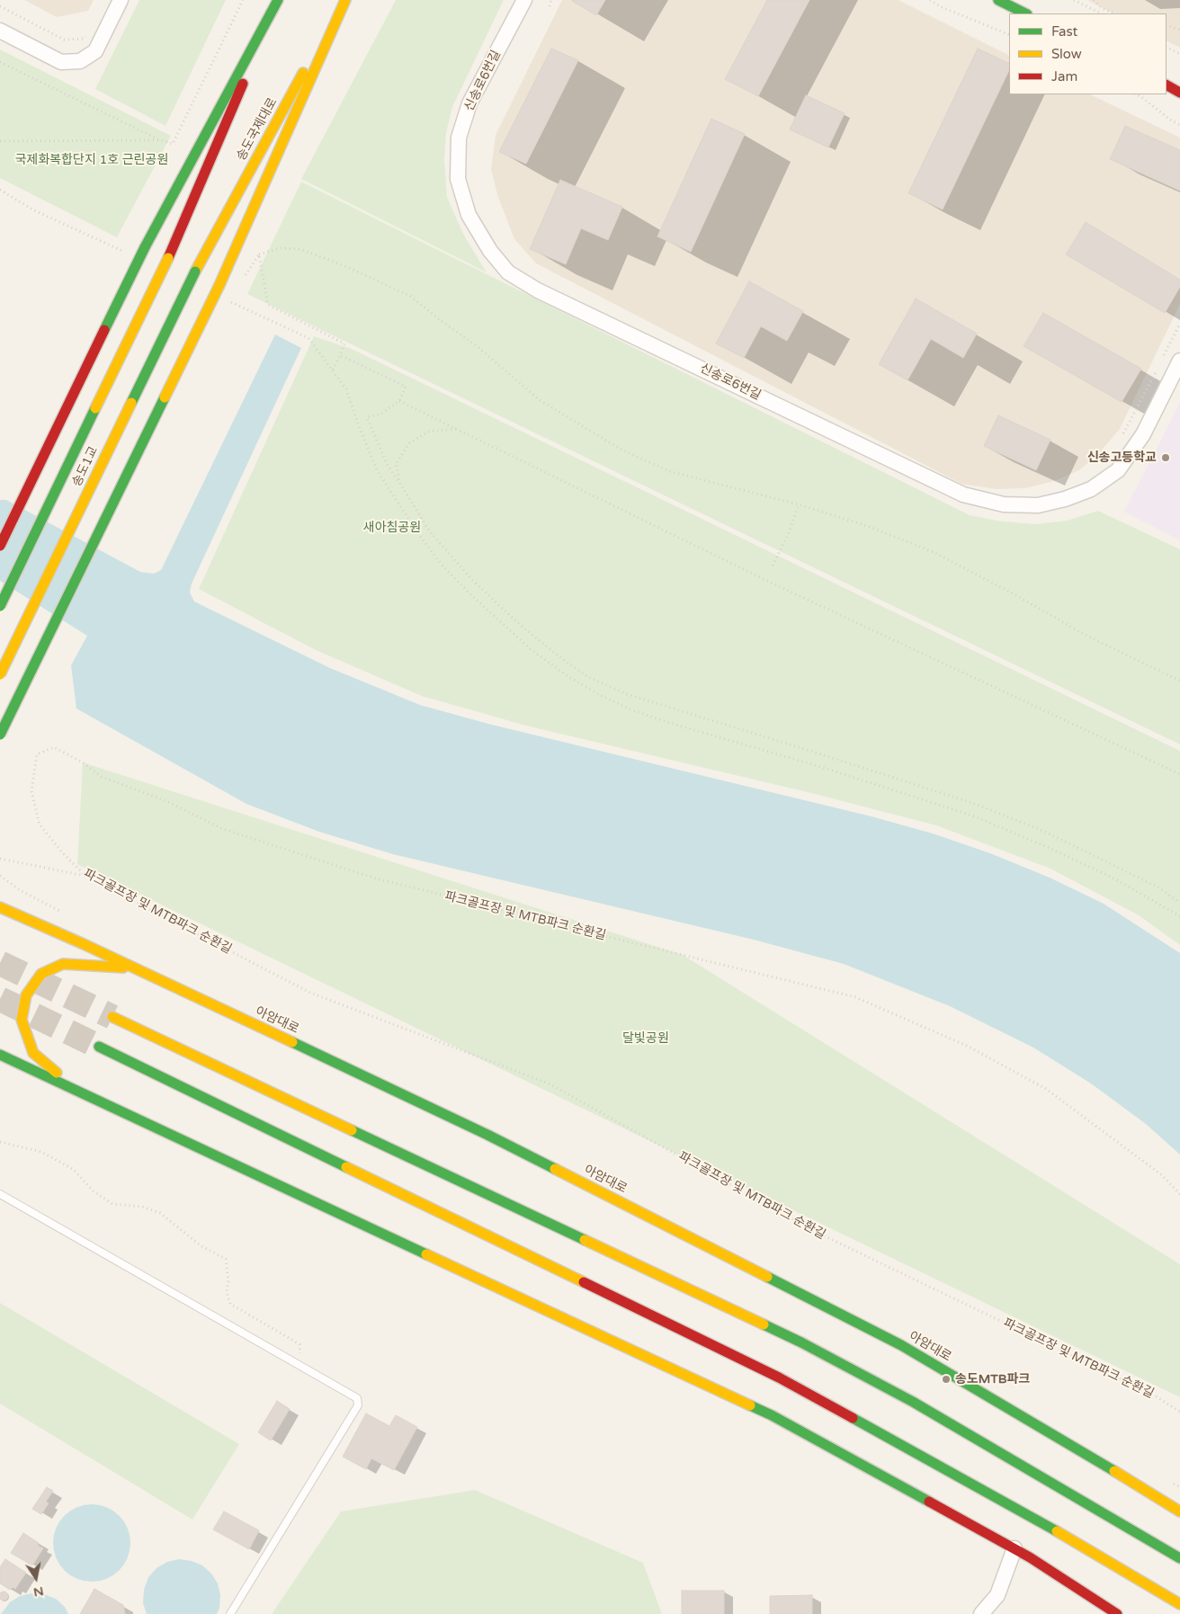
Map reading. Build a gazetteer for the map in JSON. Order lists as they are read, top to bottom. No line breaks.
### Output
{"streets":{"main road":["송도국제대로","송도1교","아암대로"],"street":["신송로6번길"],"path":["파크골프장 및 MTB파크 순환길"]},"crossings":[["송도국제대로","송도1교"]],"parks":["국제화복합단지 1호 근린공원","새아침공원","달빛공원"],"places":["신송고등학교","송도MTB파크"],"legend":["Fast","Slow","Jam"],"north":"bottom"}
